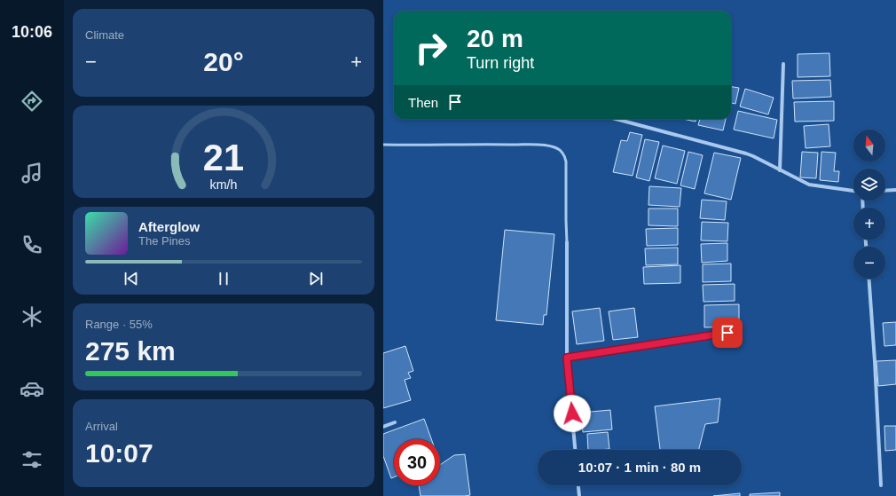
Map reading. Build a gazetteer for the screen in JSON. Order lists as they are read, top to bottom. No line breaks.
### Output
{"north":"top","page":{"tabs":"10:06","tile":["Climate",["Range · 55%","275 km"],["Arrival","10:07"]],"turn":["20 m","Turn right"],"heat":["−","20°","+"],"then":"Then","map_buttons":["+","−"],"song":["Afterglow","The Pines"],"limit":"30","trip":"10:07 · 1 min · 80 m","gauge":["21","km/h"]}}
